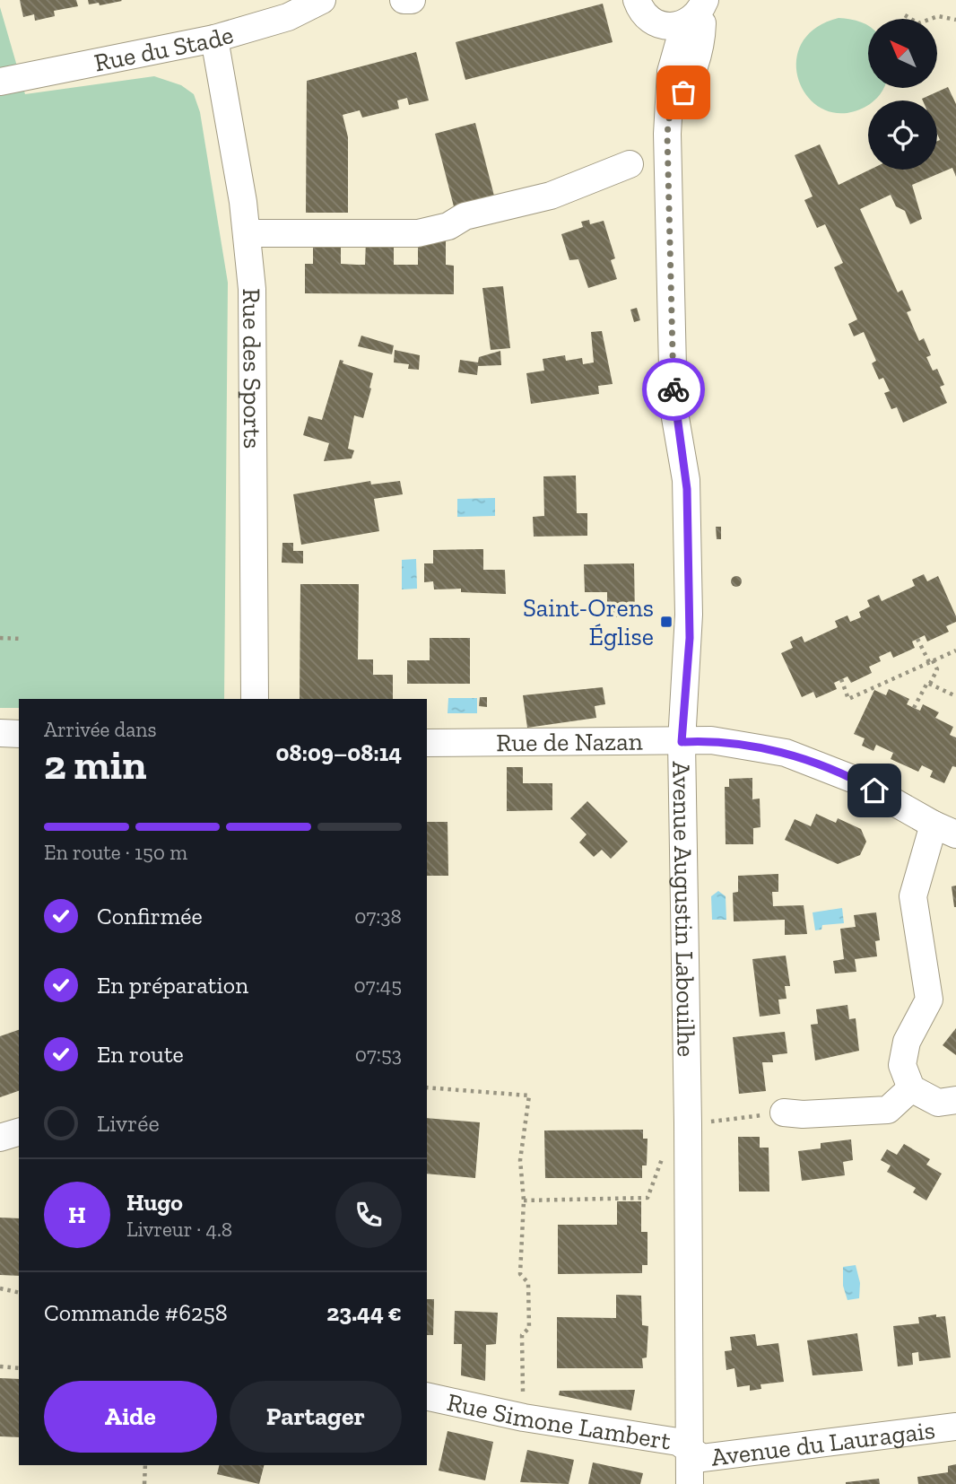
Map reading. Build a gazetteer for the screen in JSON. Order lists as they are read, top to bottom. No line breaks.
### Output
{"streets":{"street":["Rue du Stade","Rue des Sports","Rue de Nazan","Avenue Augustin Labouilhe","Rue Simone Lambert","Avenue du Lauragais"]},"crossings":[["Rue du Stade","Rue des Sports"],["Rue de Nazan","Avenue Augustin Labouilhe"],["Avenue Augustin Labouilhe","Rue Simone Lambert"],["Avenue Augustin Labouilhe","Avenue du Lauragais"],["Rue Simone Lambert","Avenue du Lauragais"]],"places":{"transit":["Saint-Orens Église"]},"north":"top left","page":{"heading":["2 min","Arrivée dans","08:09–08:14"],"panel":["Hugo","Livreur · 4.8","Commande #6258","23.44 €"],"bar":"En route · 150 m","list":[["Confirmée","07:38"],["En préparation","07:45"],["En route","07:53"],"Livrée"],"round":"H","buttons":["Aide","Partager"]}}
